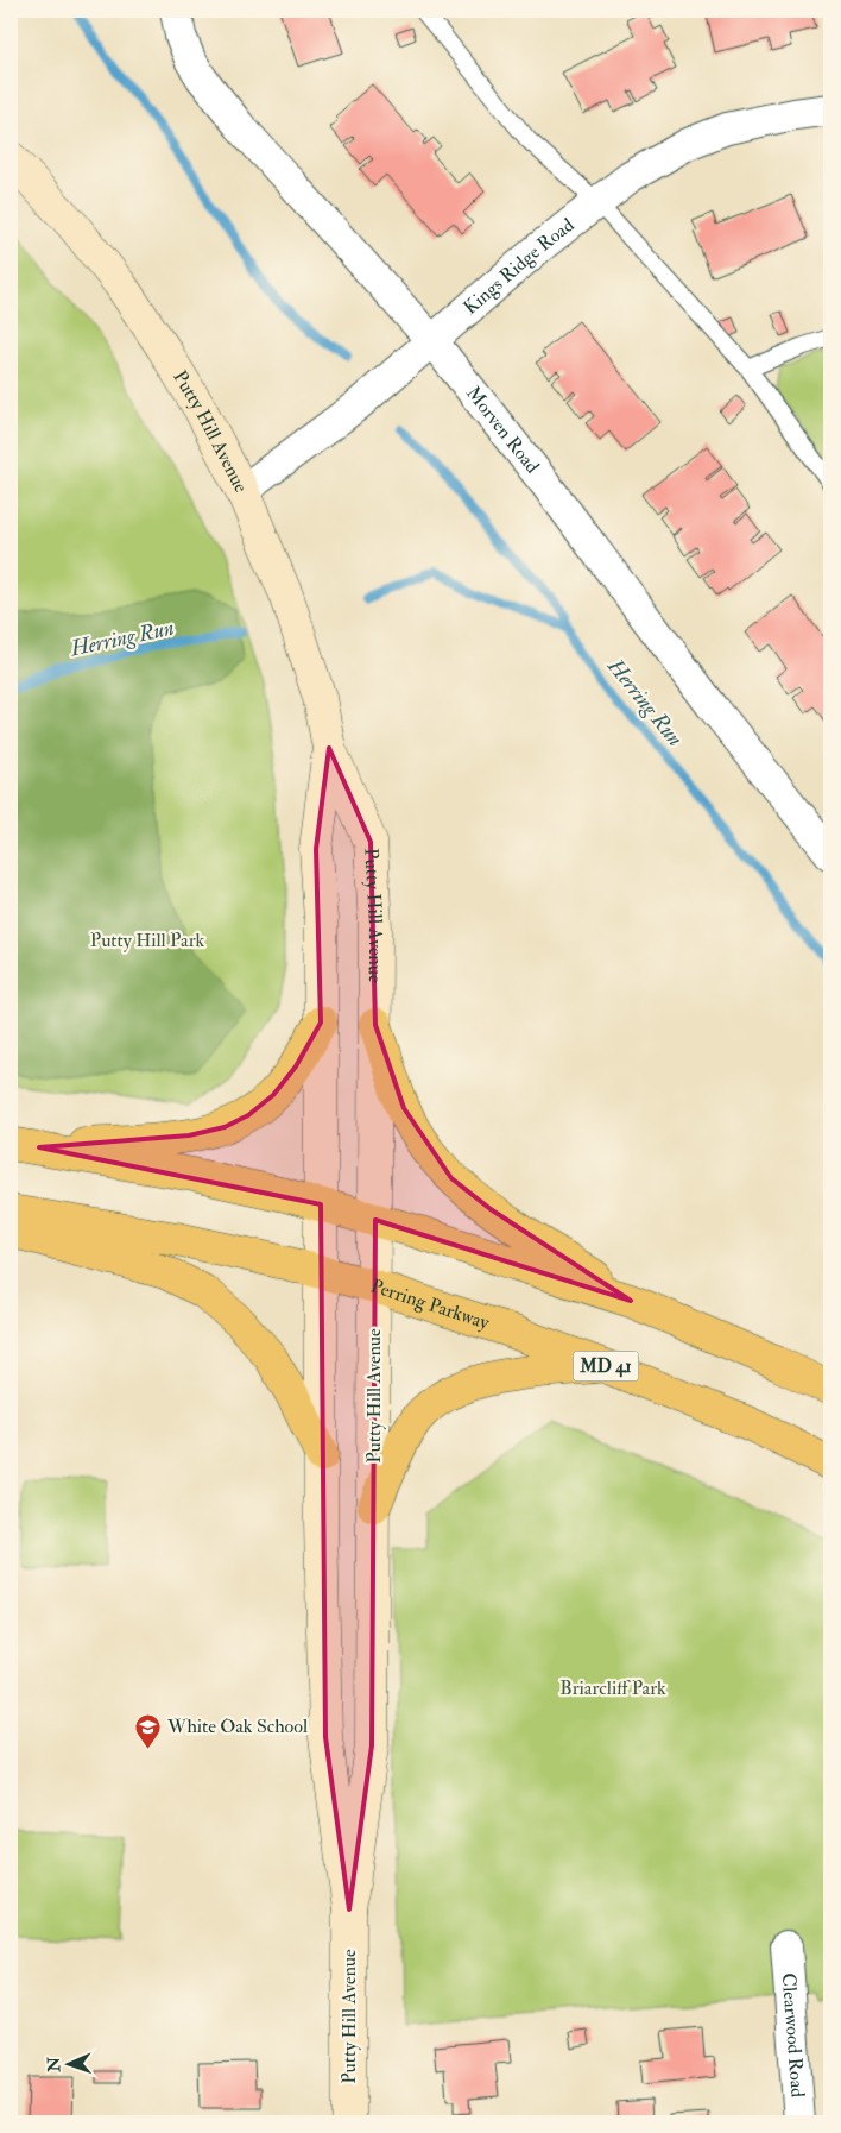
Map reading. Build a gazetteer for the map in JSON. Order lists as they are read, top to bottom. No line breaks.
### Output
{"streets":{"main road":["Putty Hill Avenue","Perring Parkway","MD 41"],"street":["Kings Ridge Road","Morven Road","Clearwood Road"]},"crossings":[["Kings Ridge Road","Morven Road"],["Kings Ridge Road","Putty Hill Avenue"],["Putty Hill Avenue","Perring Parkway"]],"water":["Herring Run"],"parks":["Putty Hill Park","Briarcliff Park"],"places":{"school or university":["White Oak School"]},"north":"left"}
